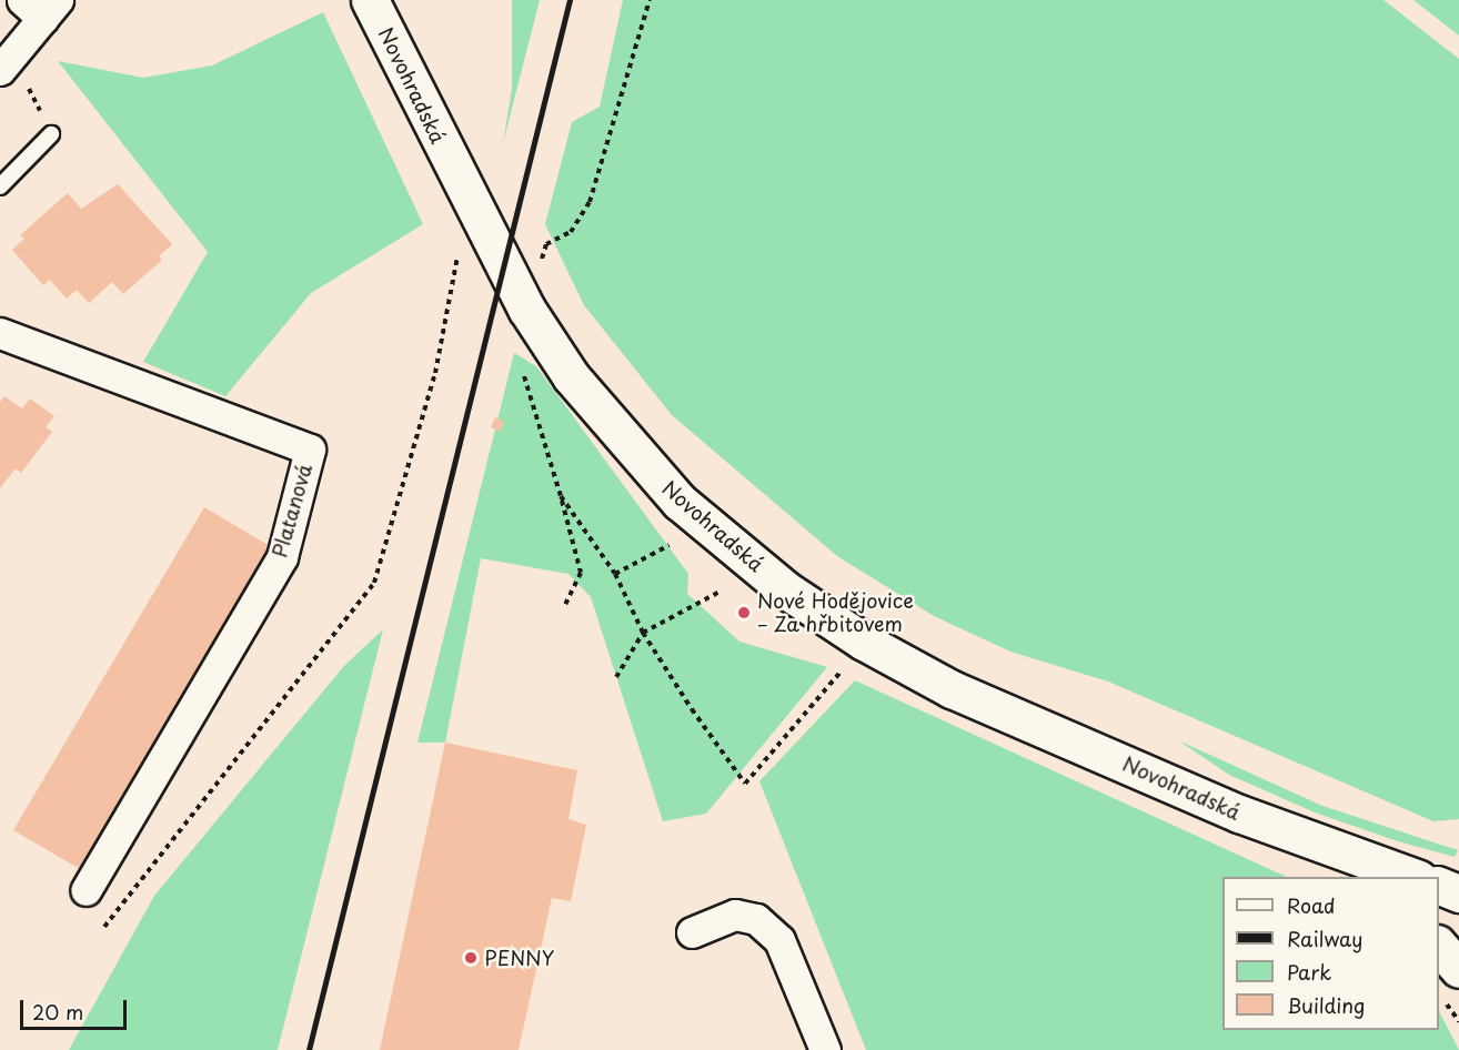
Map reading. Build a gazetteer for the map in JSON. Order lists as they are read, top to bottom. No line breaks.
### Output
{"streets":{"main road":["Novohradská"],"street":["Platanová"]},"places":["Nové Hodějovice – Za hřbitovem","PENNY"],"legend":["Road","Railway","Park","Building"],"scale_bar":"20 m"}
